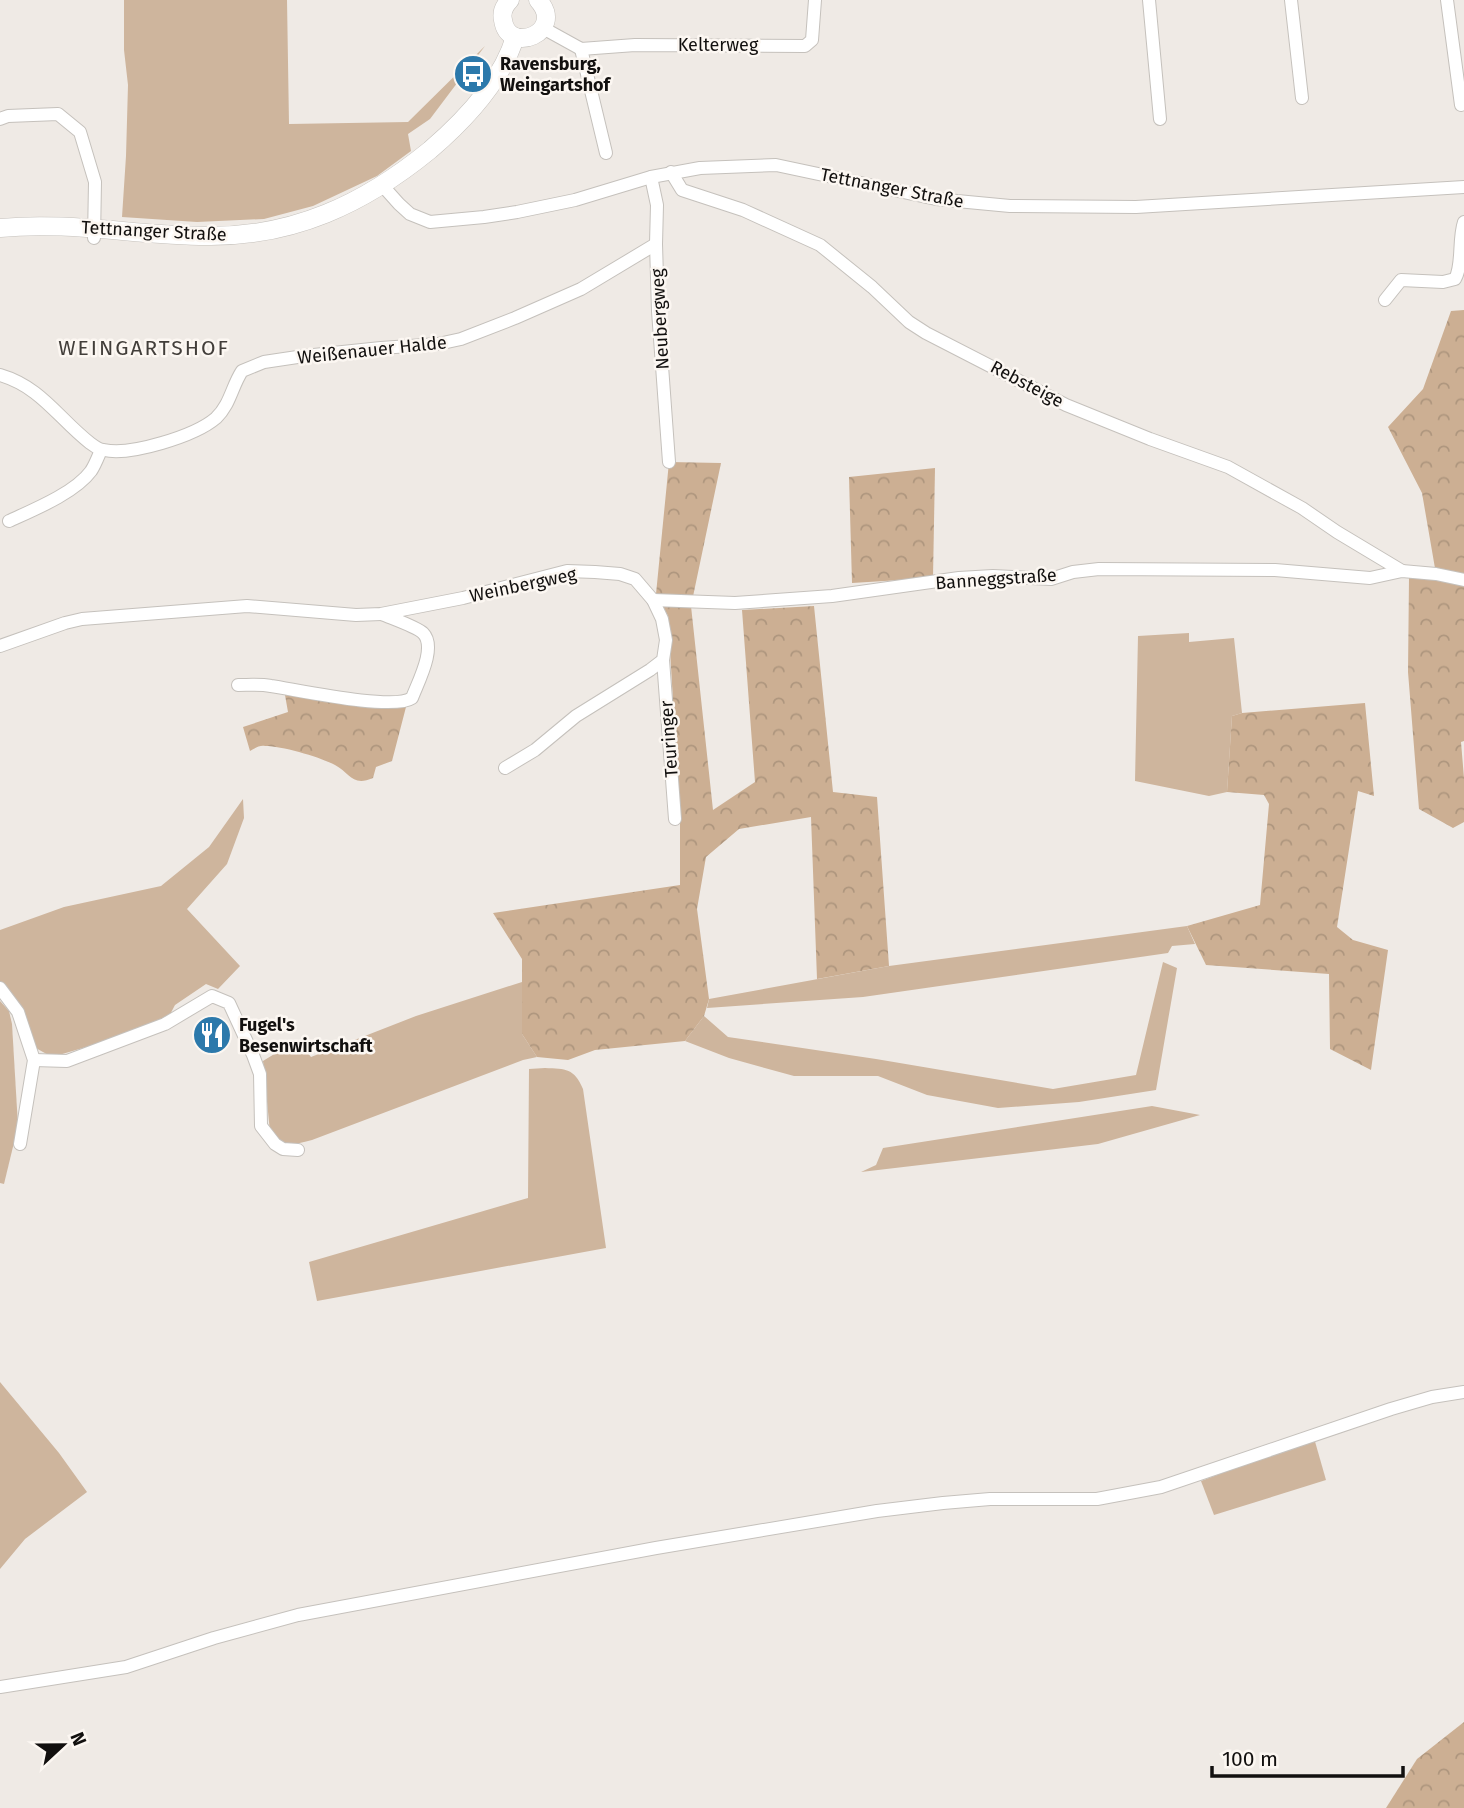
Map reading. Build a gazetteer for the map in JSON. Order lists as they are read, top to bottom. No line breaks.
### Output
{"streets":{"street":["Kelterweg","Tettnanger Straße","Neubergweg","Weißenauer Halde","Rebsteige","Banneggstraße","Weinbergweg","Teuringer"]},"crossings":[["Tettnanger Straße","Neubergweg"],["Tettnanger Straße","Rebsteige"],["Neubergweg","Weißenauer Halde"],["Rebsteige","Banneggstraße"],["Banneggstraße","Weinbergweg"],["Weinbergweg","Teuringer"]],"districts":["WEINGARTSHOF"],"places":{"bus stop":["Ravensburg, Weingartshof"],"restaurant":["Fugel's Besenwirtschaft"]},"scale_bar":"100 m","north":"right"}
